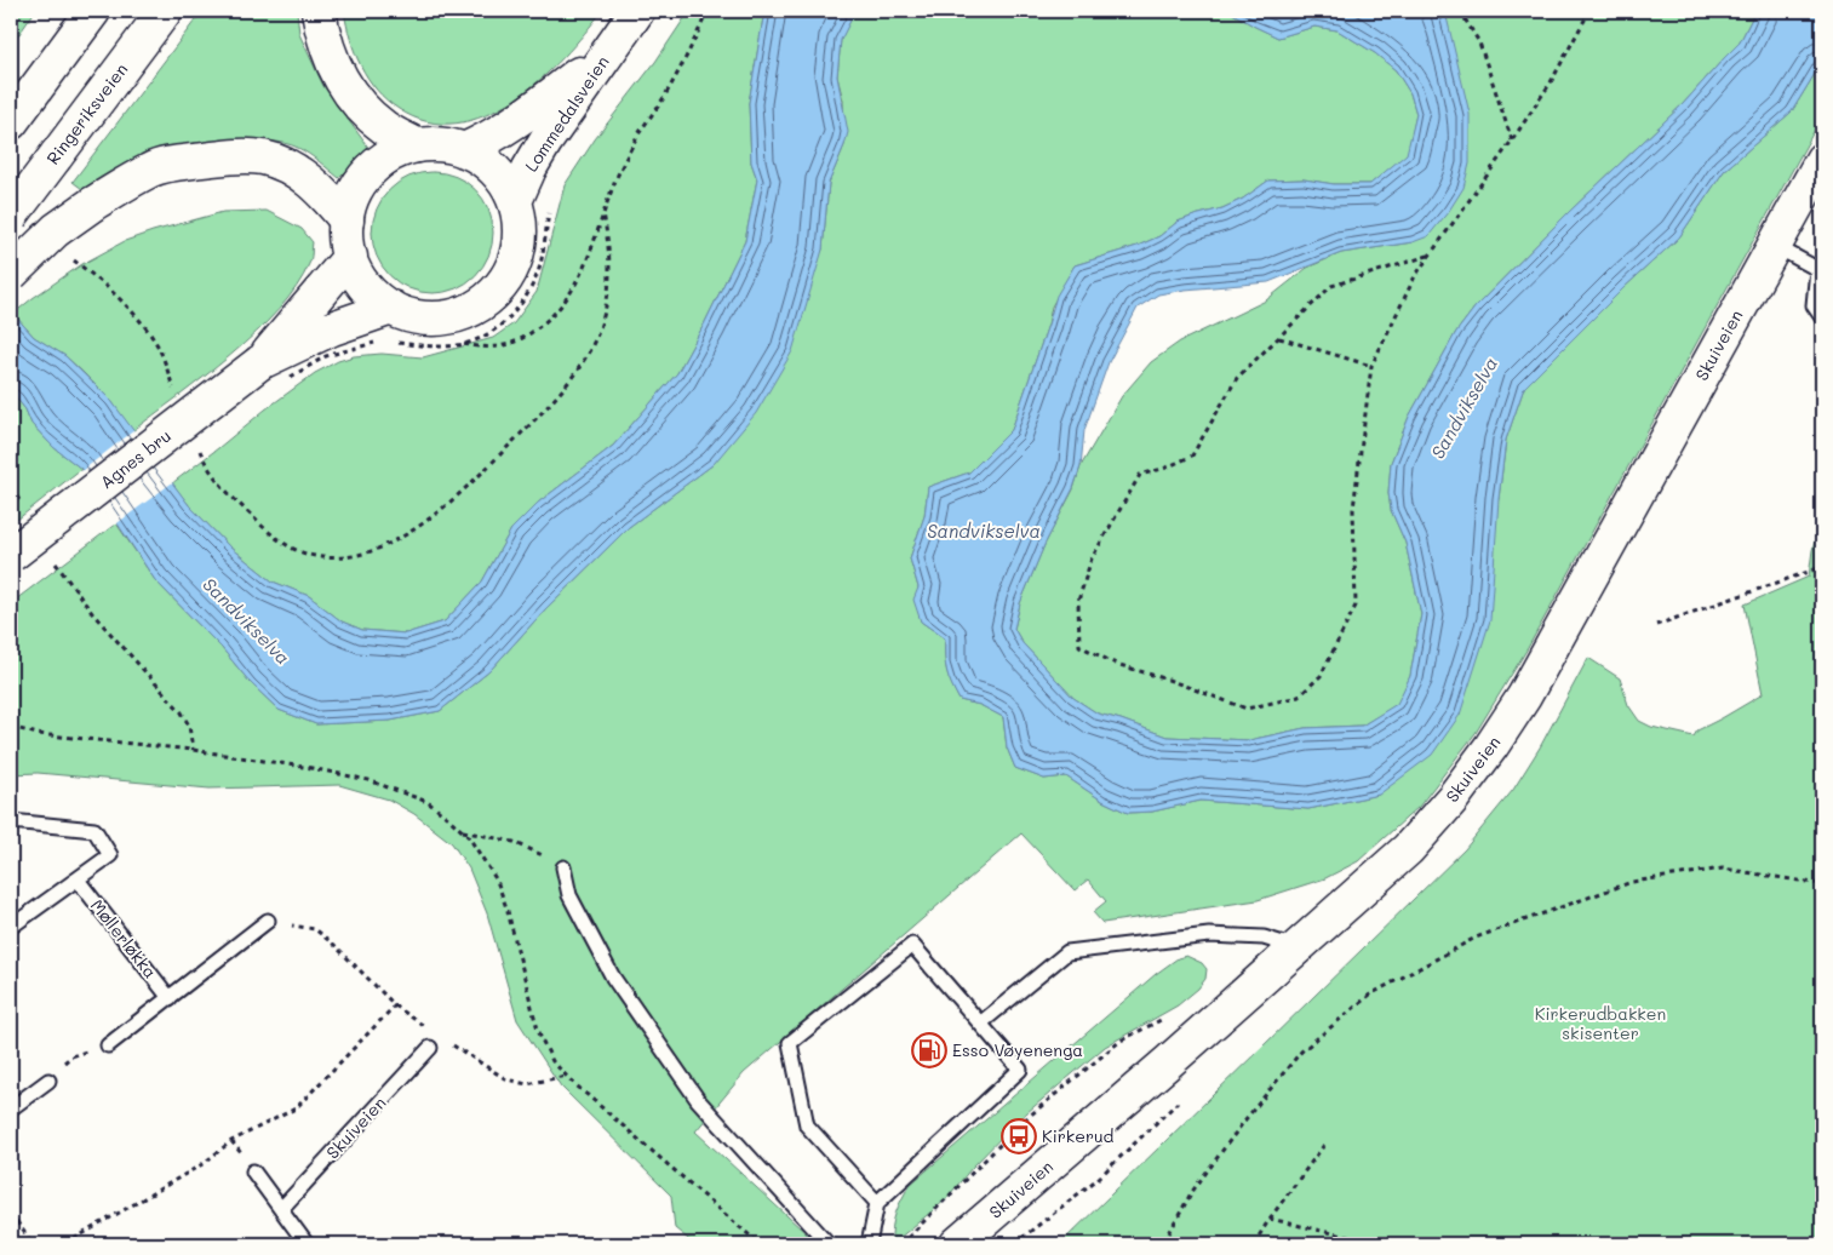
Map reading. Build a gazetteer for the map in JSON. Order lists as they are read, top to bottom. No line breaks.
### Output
{"streets":{"main road":["Ringeriksveien","Lommedalsveien","Skuiveien","Agnes bru"],"lane":["Møllerløkka"]},"crossings":[["Lommedalsveien","Agnes bru"]],"water":["Sandvikselva"],"parks":["Kirkerudbakken skisenter"],"places":{"fuel station":["Esso Vøyenenga"],"bus stop":["Kirkerud"]}}
